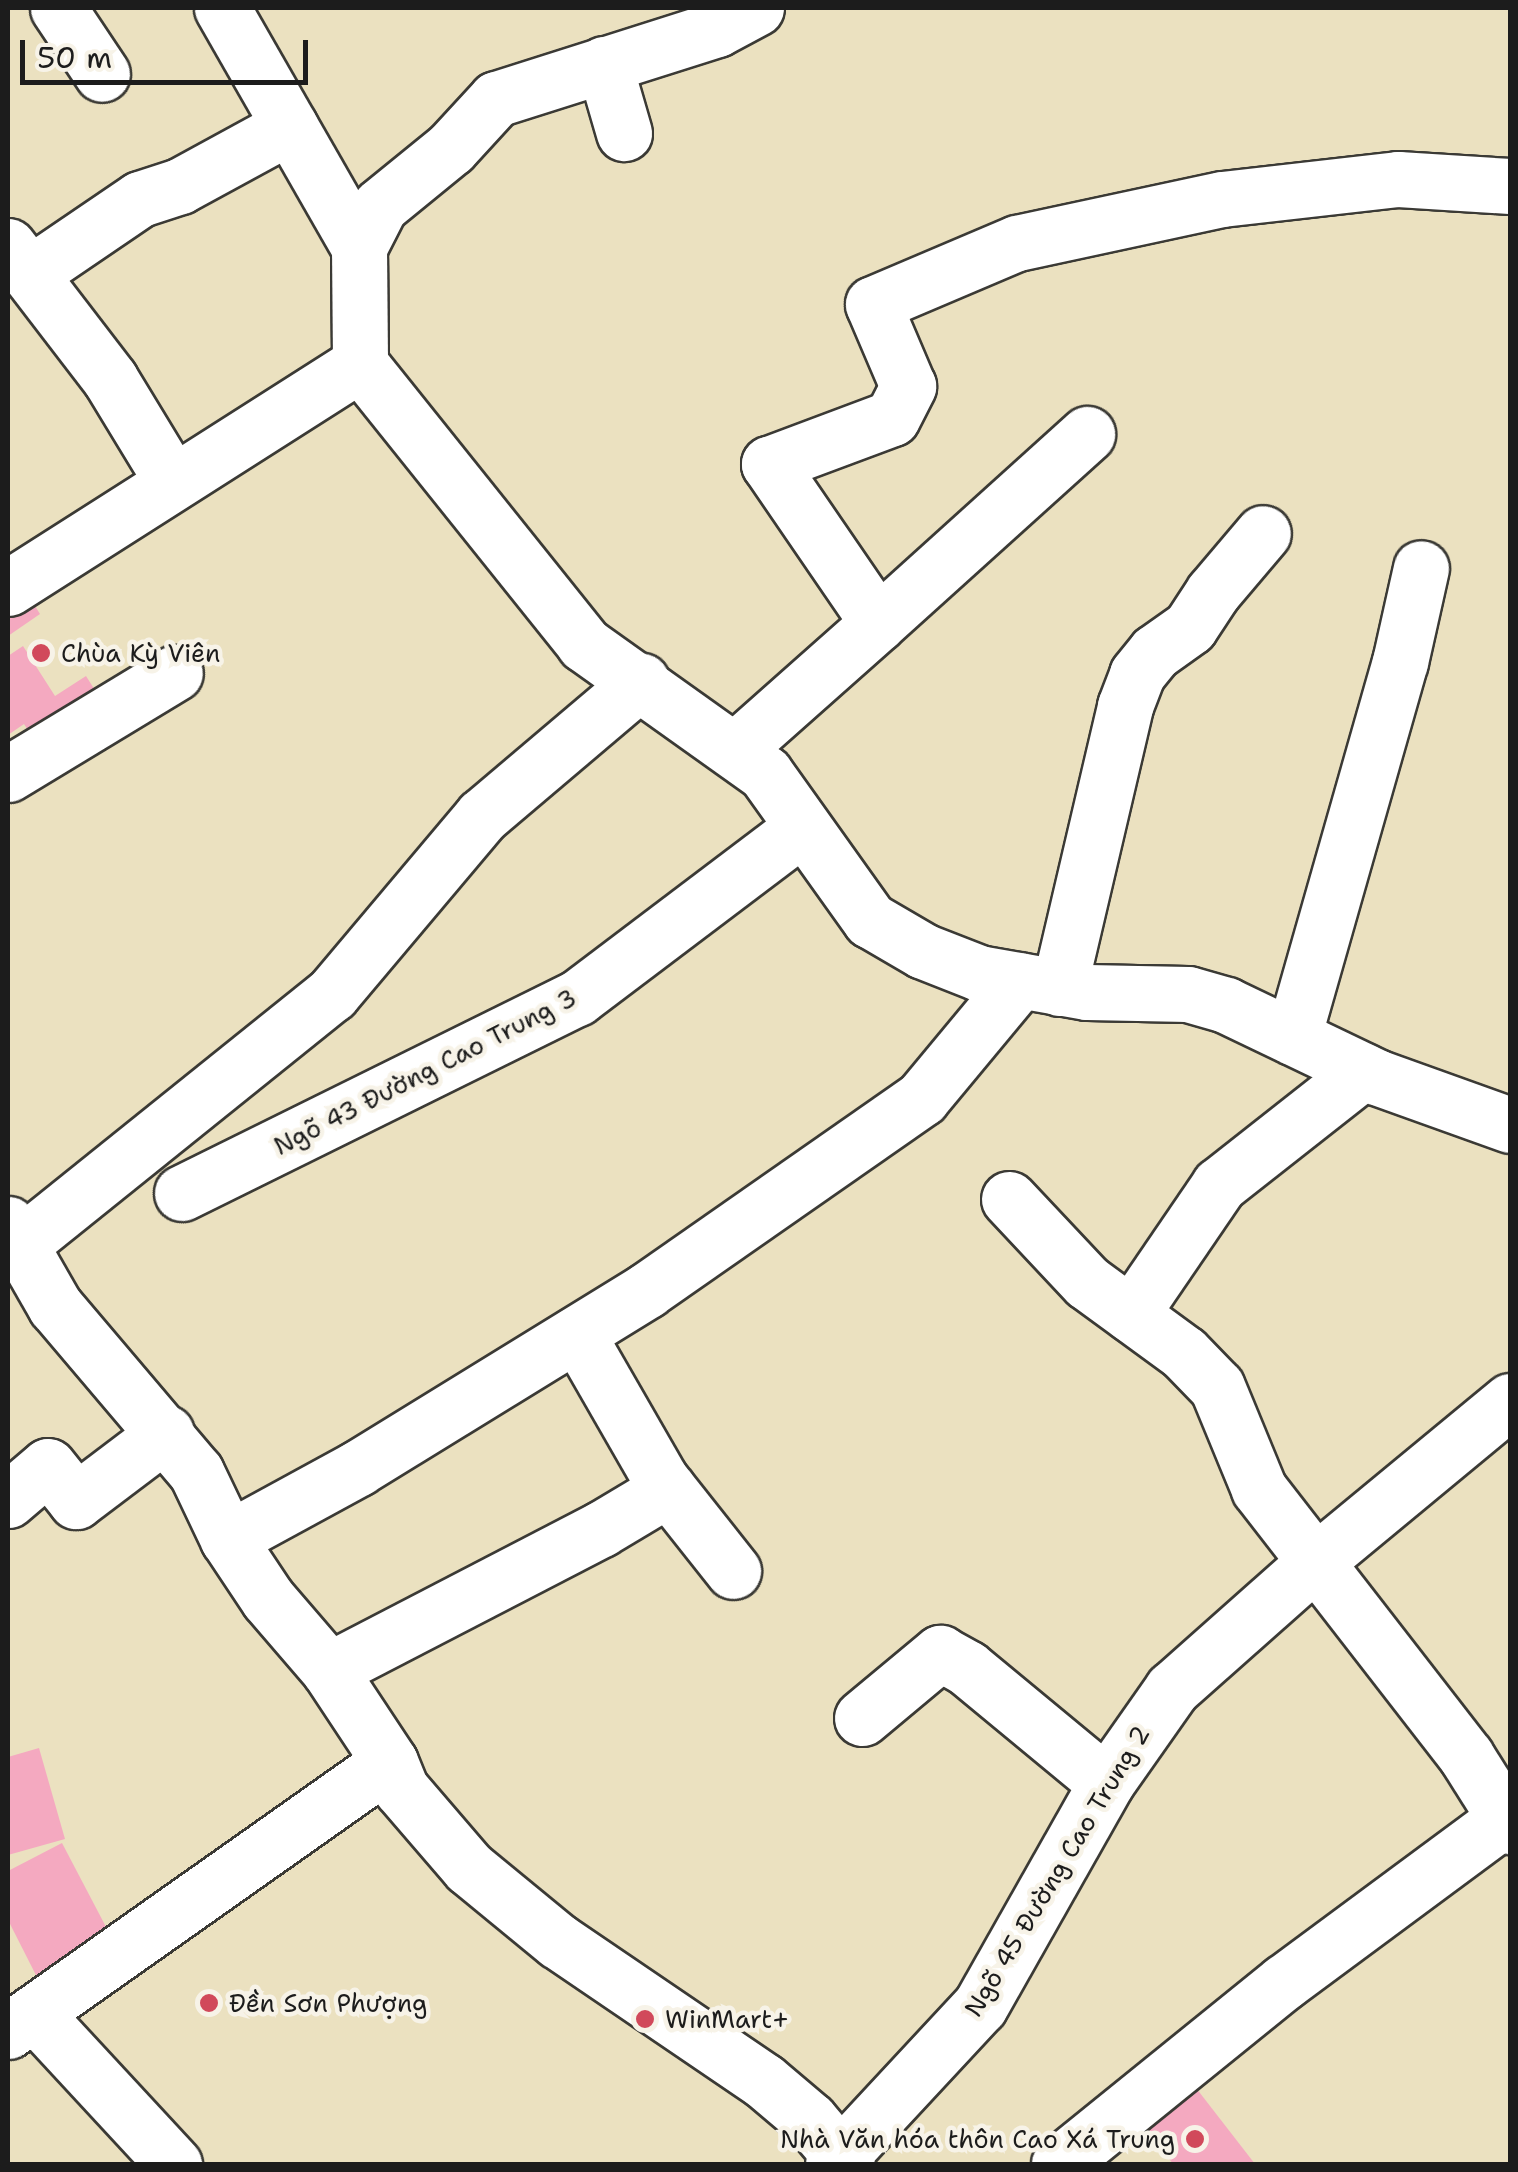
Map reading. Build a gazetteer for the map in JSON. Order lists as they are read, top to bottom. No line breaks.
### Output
{"streets":{"street":["Ngõ 43 Đường Cao Trung 3","Ngõ 45 Đường Cao Trung 2"]},"places":["Chùa Kỳ Viên","Đền Sơn Phượng","WinMart+","Nhà Văn hóa thôn Cao Xá Trung"],"scale_bar":"50 m"}
